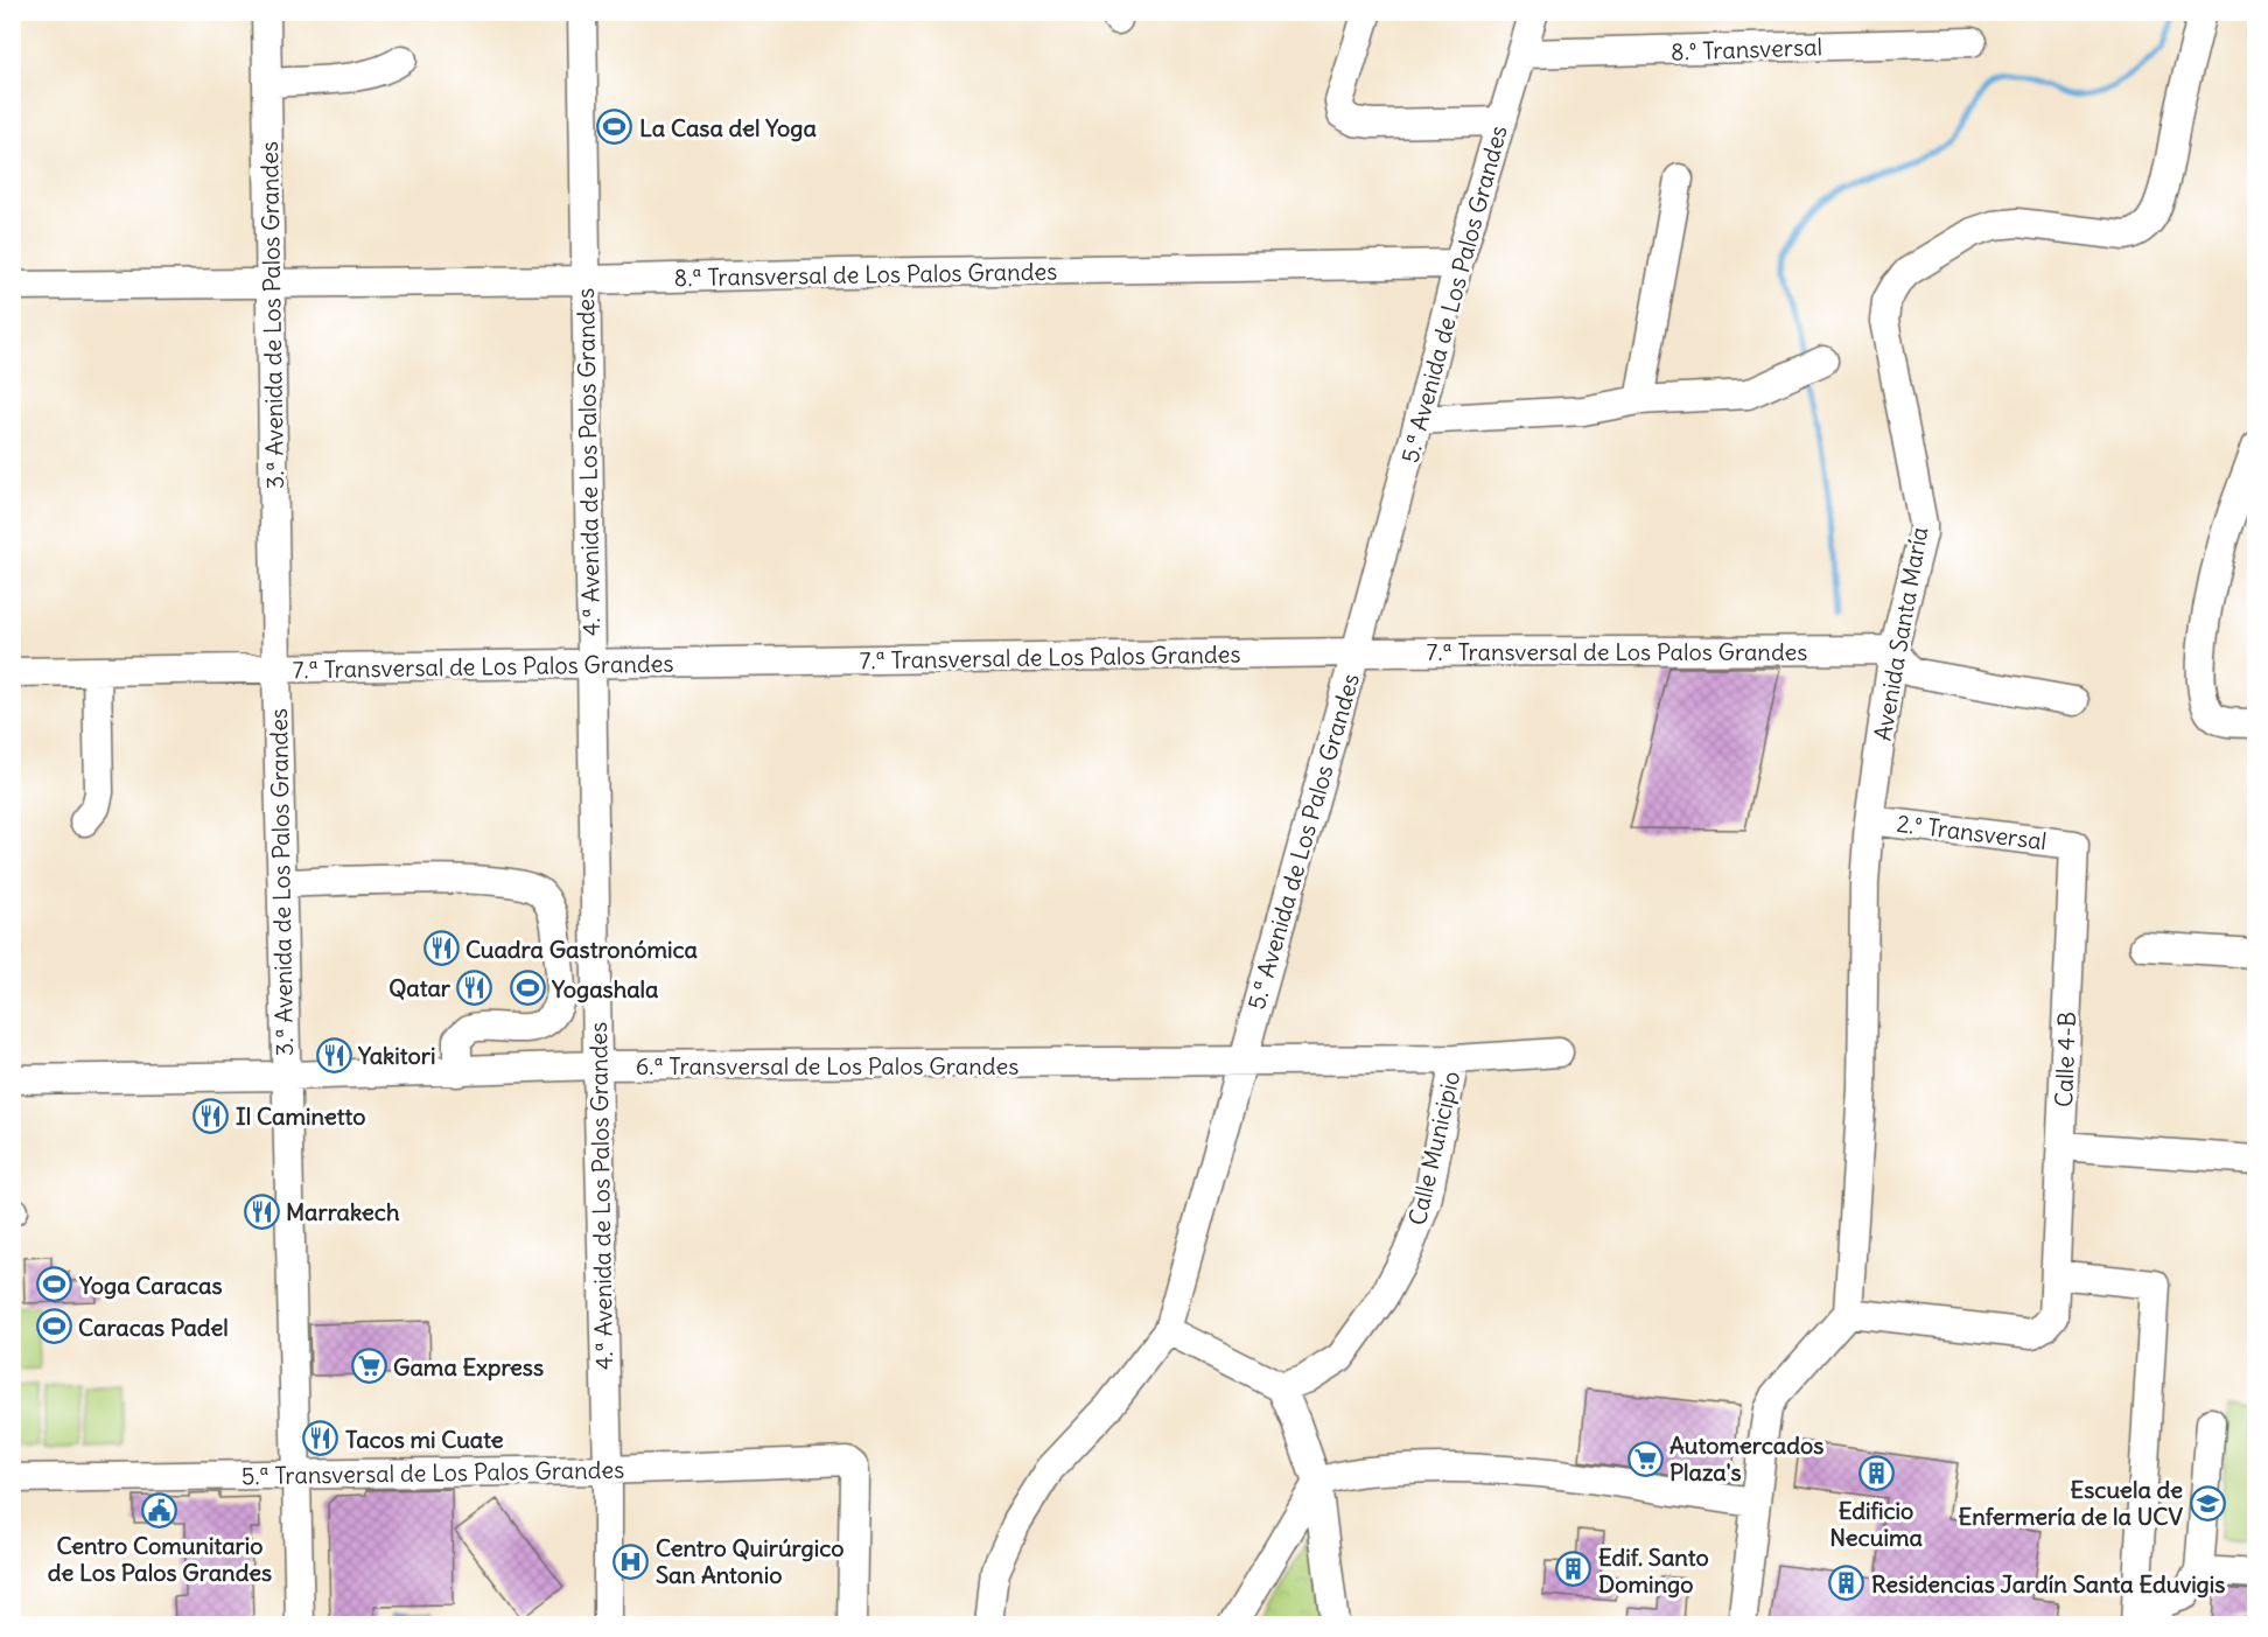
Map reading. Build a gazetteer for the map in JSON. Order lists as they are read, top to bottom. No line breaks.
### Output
{"streets":{"street":["8.° Transversal","8.ª Transversal de Los Palos Grandes","5.ª Avenida de Los Palos Grandes","3.ª Avenida de Los Palos Grandes","4.ª Avenida de Los Palos Grandes","Avenida Santa María","7.ª Transversal de Los Palos Grandes","2.° Transversal","Calle 4-B","6.ª Transversal de Los Palos Grandes","Calle Municipio","5.ª Transversal de Los Palos Grandes"]},"crossings":[["8.° Transversal","5.ª Avenida de Los Palos Grandes"],["8.ª Transversal de Los Palos Grandes","5.ª Avenida de Los Palos Grandes"],["8.ª Transversal de Los Palos Grandes","3.ª Avenida de Los Palos Grandes"],["8.ª Transversal de Los Palos Grandes","4.ª Avenida de Los Palos Grandes"],["5.ª Avenida de Los Palos Grandes","7.ª Transversal de Los Palos Grandes"],["5.ª Avenida de Los Palos Grandes","6.ª Transversal de Los Palos Grandes"],["3.ª Avenida de Los Palos Grandes","7.ª Transversal de Los Palos Grandes"],["3.ª Avenida de Los Palos Grandes","6.ª Transversal de Los Palos Grandes"],["3.ª Avenida de Los Palos Grandes","5.ª Transversal de Los Palos Grandes"],["4.ª Avenida de Los Palos Grandes","7.ª Transversal de Los Palos Grandes"],["4.ª Avenida de Los Palos Grandes","6.ª Transversal de Los Palos Grandes"],["4.ª Avenida de Los Palos Grandes","5.ª Transversal de Los Palos Grandes"],["Avenida Santa María","7.ª Transversal de Los Palos Grandes"],["Avenida Santa María","2.° Transversal"],["Avenida Santa María","Calle 4-B"],["2.° Transversal","Calle 4-B"],["6.ª Transversal de Los Palos Grandes","Calle Municipio"]],"places":{"sports":["La Casa del Yoga","Yogashala","Yoga Caracas","Caracas Padel"],"restaurant":["Cuadra Gastronómica","Qatar","Yakitori","Il Caminetto","Marrakech","Tacos mi Cuate"],"supermarket":["Gama Express","Automercados Plaza's"],"building":["Edificio Necuima","Edif. Santo Domingo","Residencias Jardín Santa Eduvigis"],"school or university":["Escuela de Enfermería de la UCV"],"public building":["Centro Comunitario de Los Palos Grandes"],"hospital":["Centro Quirúrgico San Antonio"]}}
